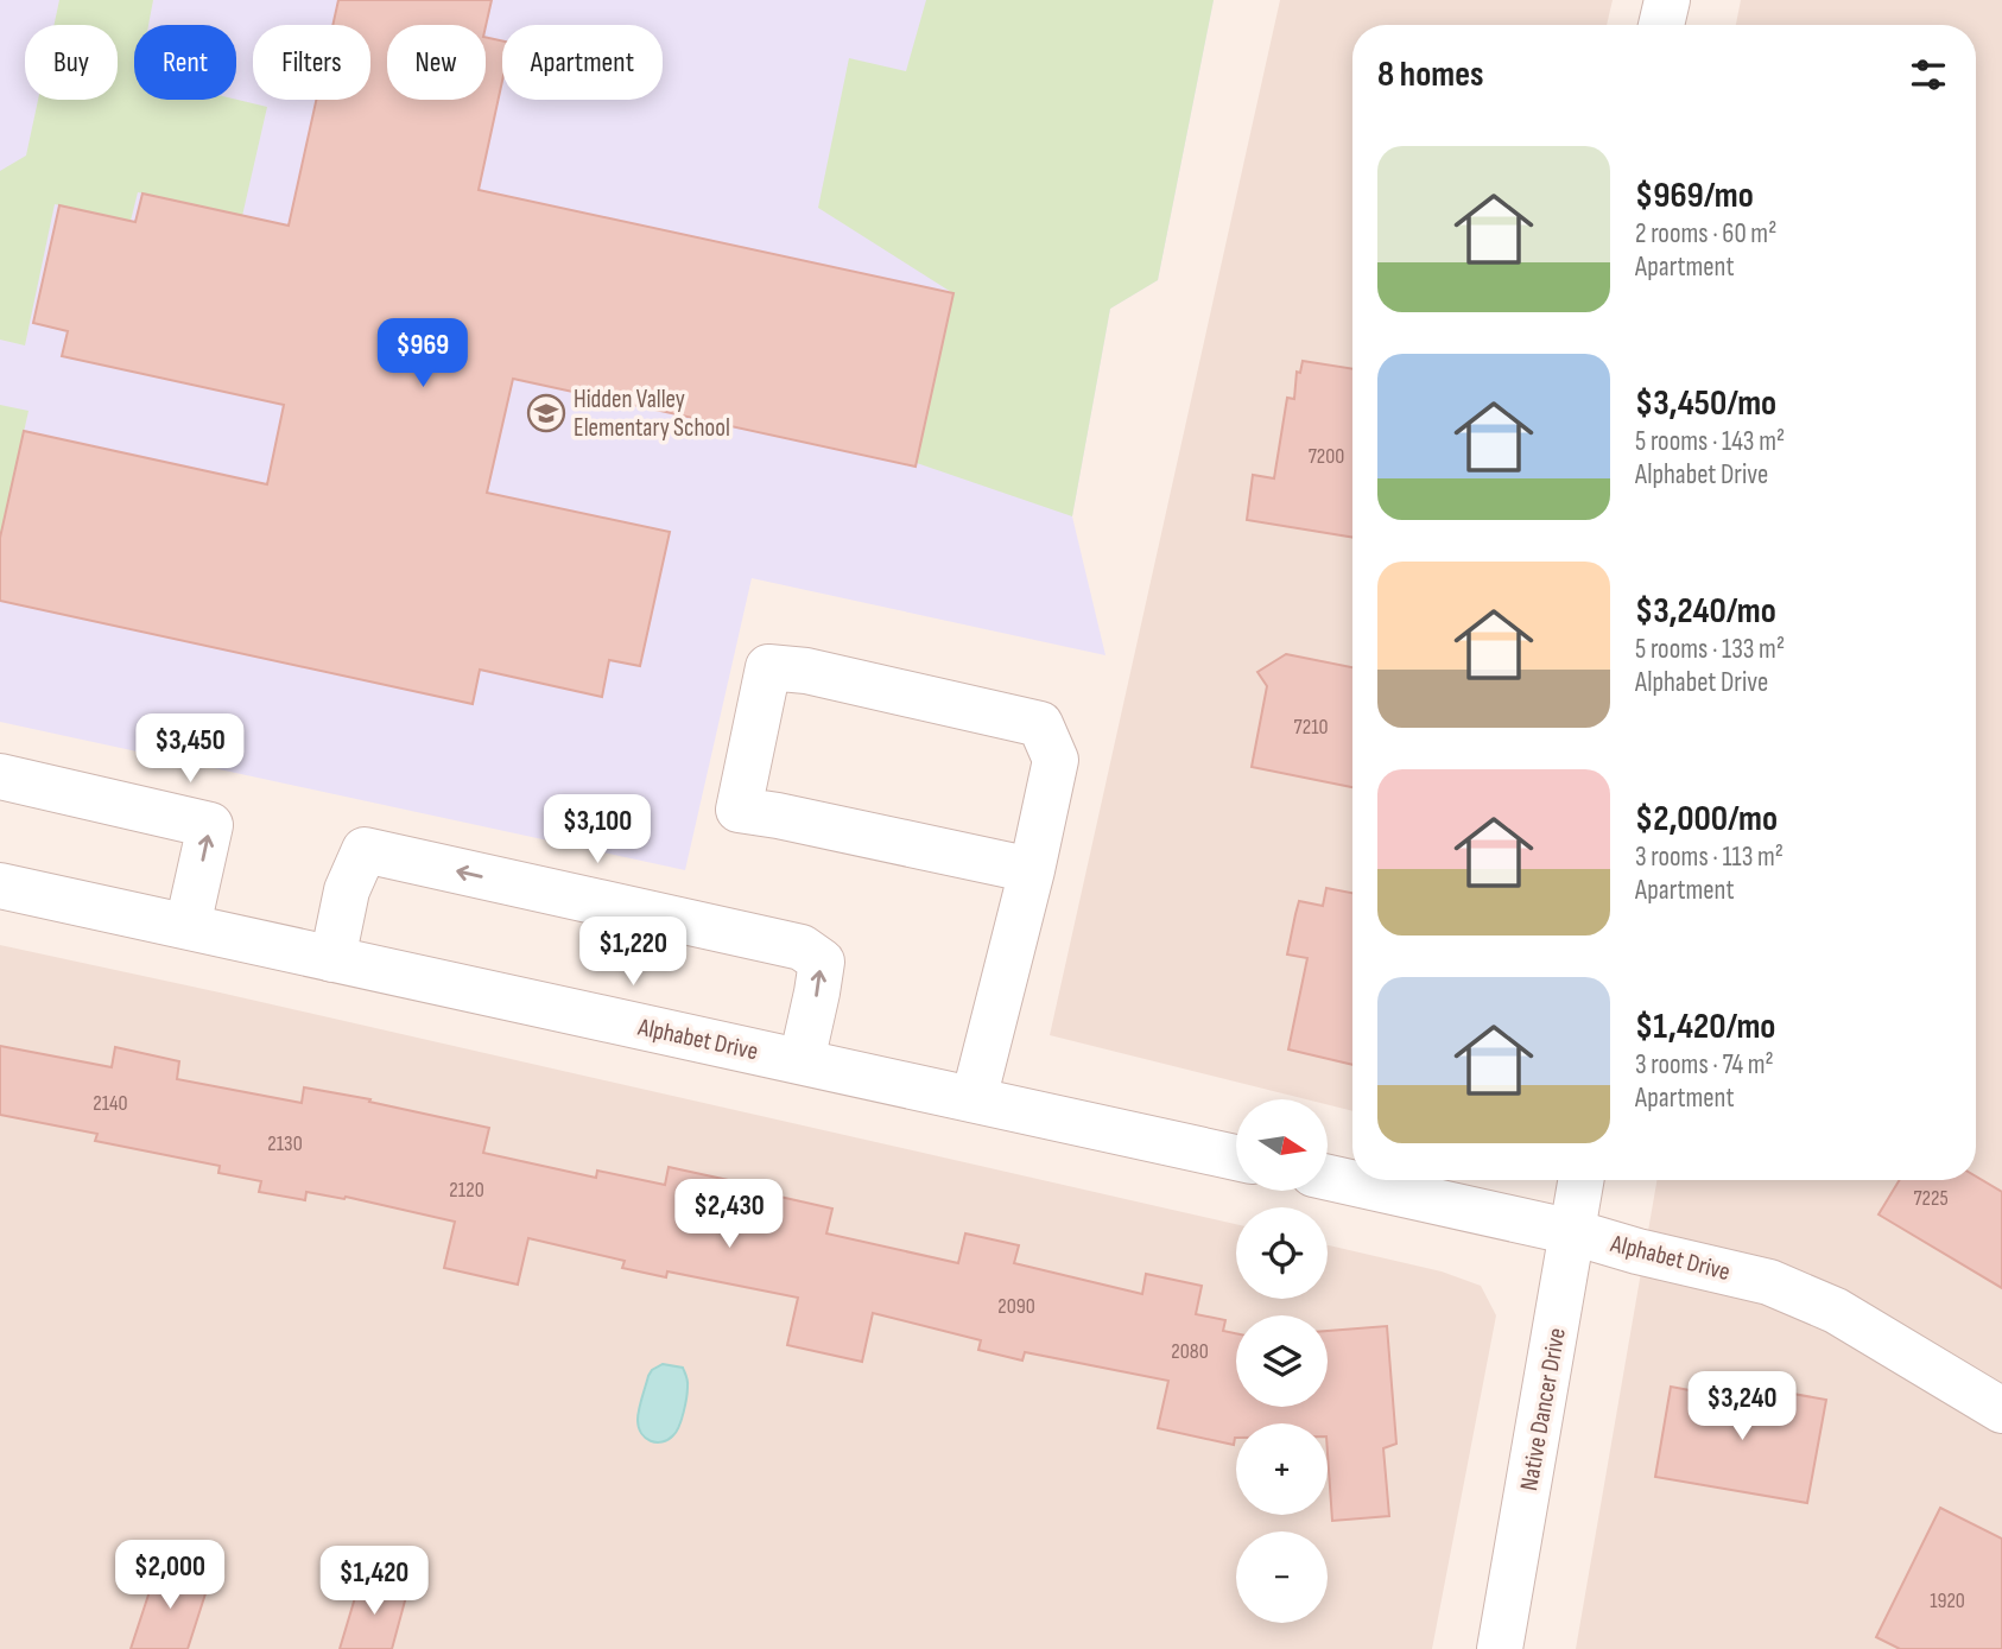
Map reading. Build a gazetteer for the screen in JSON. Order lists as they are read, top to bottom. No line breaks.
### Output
{"streets":{"street":["Alphabet Drive","Native Dancer Drive"]},"crossings":[["Alphabet Drive","Native Dancer Drive"]],"places":{"school or university":["Hidden Valley Elementary School"]},"house_numbers":["7200","7210","2140","2130","2120","7225","2090","2080","1920"],"north":"right","page":{"chip":["Buy","Rent","Filters","New","Apartment"],"heading":"8 homes","list":[{"name":"$969/mo","note":"2 rooms · 60 m² · Apartment"},{"name":"$3,450/mo","note":"5 rooms · 143 m² · Alphabet Drive"},{"name":"$3,240/mo","note":"5 rooms · 133 m² · Alphabet Drive"},{"name":"$2,000/mo","note":"3 rooms · 113 m² · Apartment"},{"name":"$1,420/mo","note":"3 rooms · 74 m² · Apartment"}],"price":["$969","$3,450","$3,100","$1,220","$2,430","$3,240","$2,000","$1,420"],"map_buttons":["+","−"]}}
